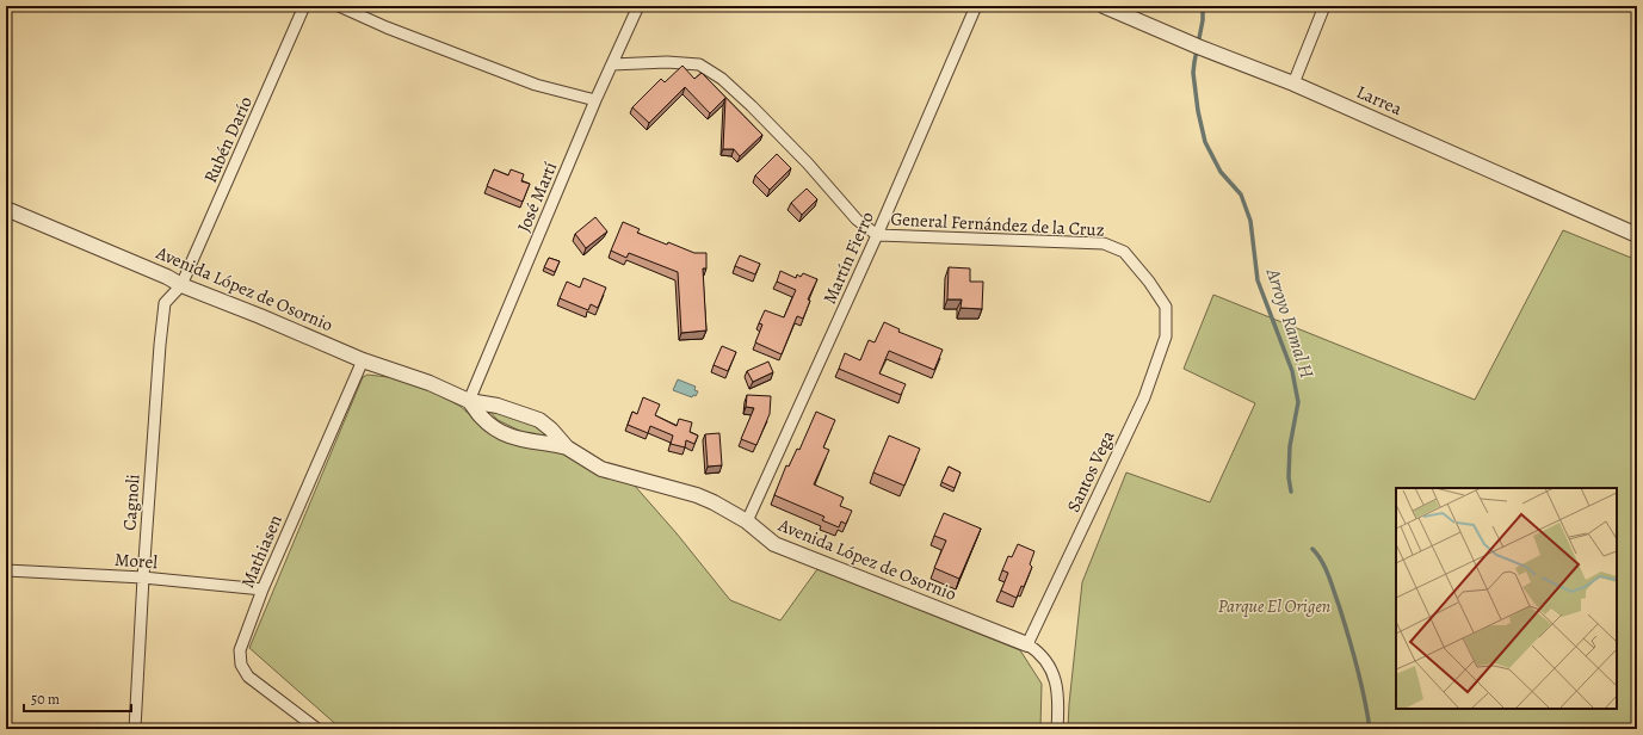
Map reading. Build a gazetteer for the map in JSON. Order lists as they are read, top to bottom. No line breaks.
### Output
{"streets":{"street":["Larrea","Rubén Darío","José Martí","General Fernández de la Cruz","Martín Fierro","Avenida López de Osornio","Santos Vega","Cagnoli","Mathiasen","Morel"]},"crossings":[["Rubén Darío","Avenida López de Osornio"],["Rubén Darío","Cagnoli"],["José Martí","General Fernández de la Cruz"],["José Martí","Avenida López de Osornio"],["General Fernández de la Cruz","Martín Fierro"],["General Fernández de la Cruz","Santos Vega"],["Martín Fierro","Avenida López de Osornio"],["Avenida López de Osornio","Santos Vega"],["Avenida López de Osornio","Cagnoli"],["Avenida López de Osornio","Mathiasen"],["Cagnoli","Morel"],["Mathiasen","Morel"]],"water":["Arroyo Ramal H"],"parks":["Parque El Origen"],"scale_bar":"50 m"}
